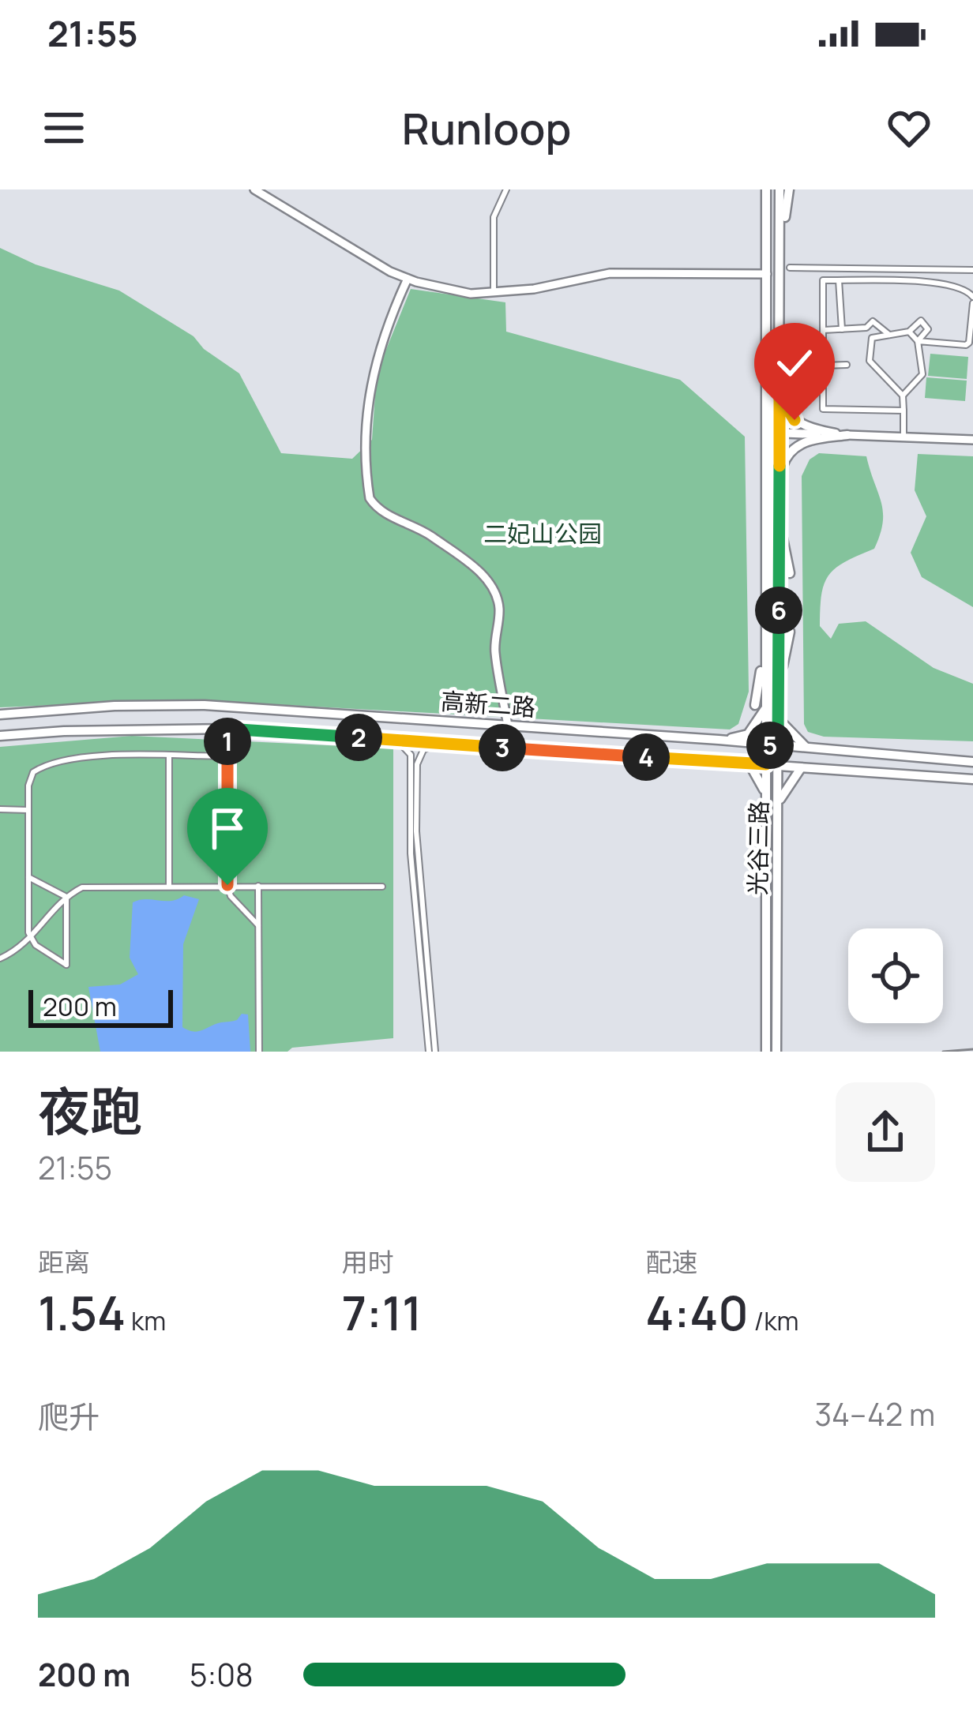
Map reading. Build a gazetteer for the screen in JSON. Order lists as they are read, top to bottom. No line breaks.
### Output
{"streets":{"main road":["高新二路","光谷三路"]},"crossings":[["高新二路","光谷三路"]],"parks":["二妃山公园"],"scale_bar":"200 m","page":{"status":"21:55","header":"Runloop","pins":["6","2","1","5","3","4"],"scale":"200 m","heading":["夜跑","21:55"],"stats":[["距离","1.54 km"],["用时","7:11"],["配速","4:40 /km"]],"chart":["爬升","34–42 m"],"list":[{"name":"200 m","note":"5:08"}]}}
